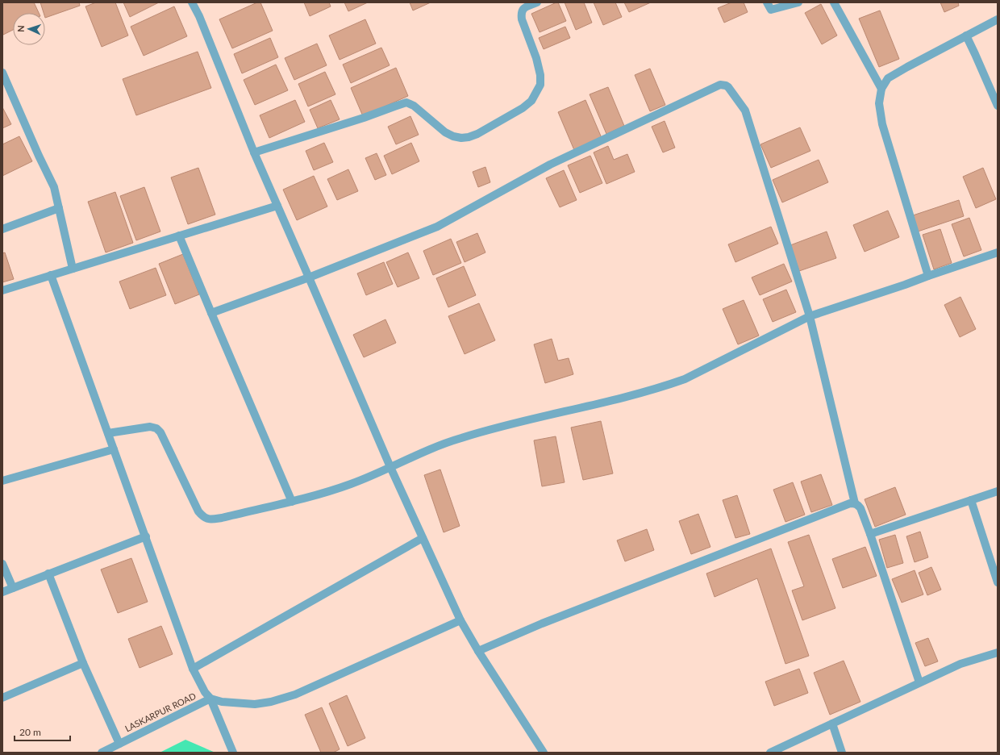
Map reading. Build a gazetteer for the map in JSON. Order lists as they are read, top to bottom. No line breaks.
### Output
{"streets":{"street":["LASKARPUR ROAD"]},"scale_bar":"20 m","north":"left"}
